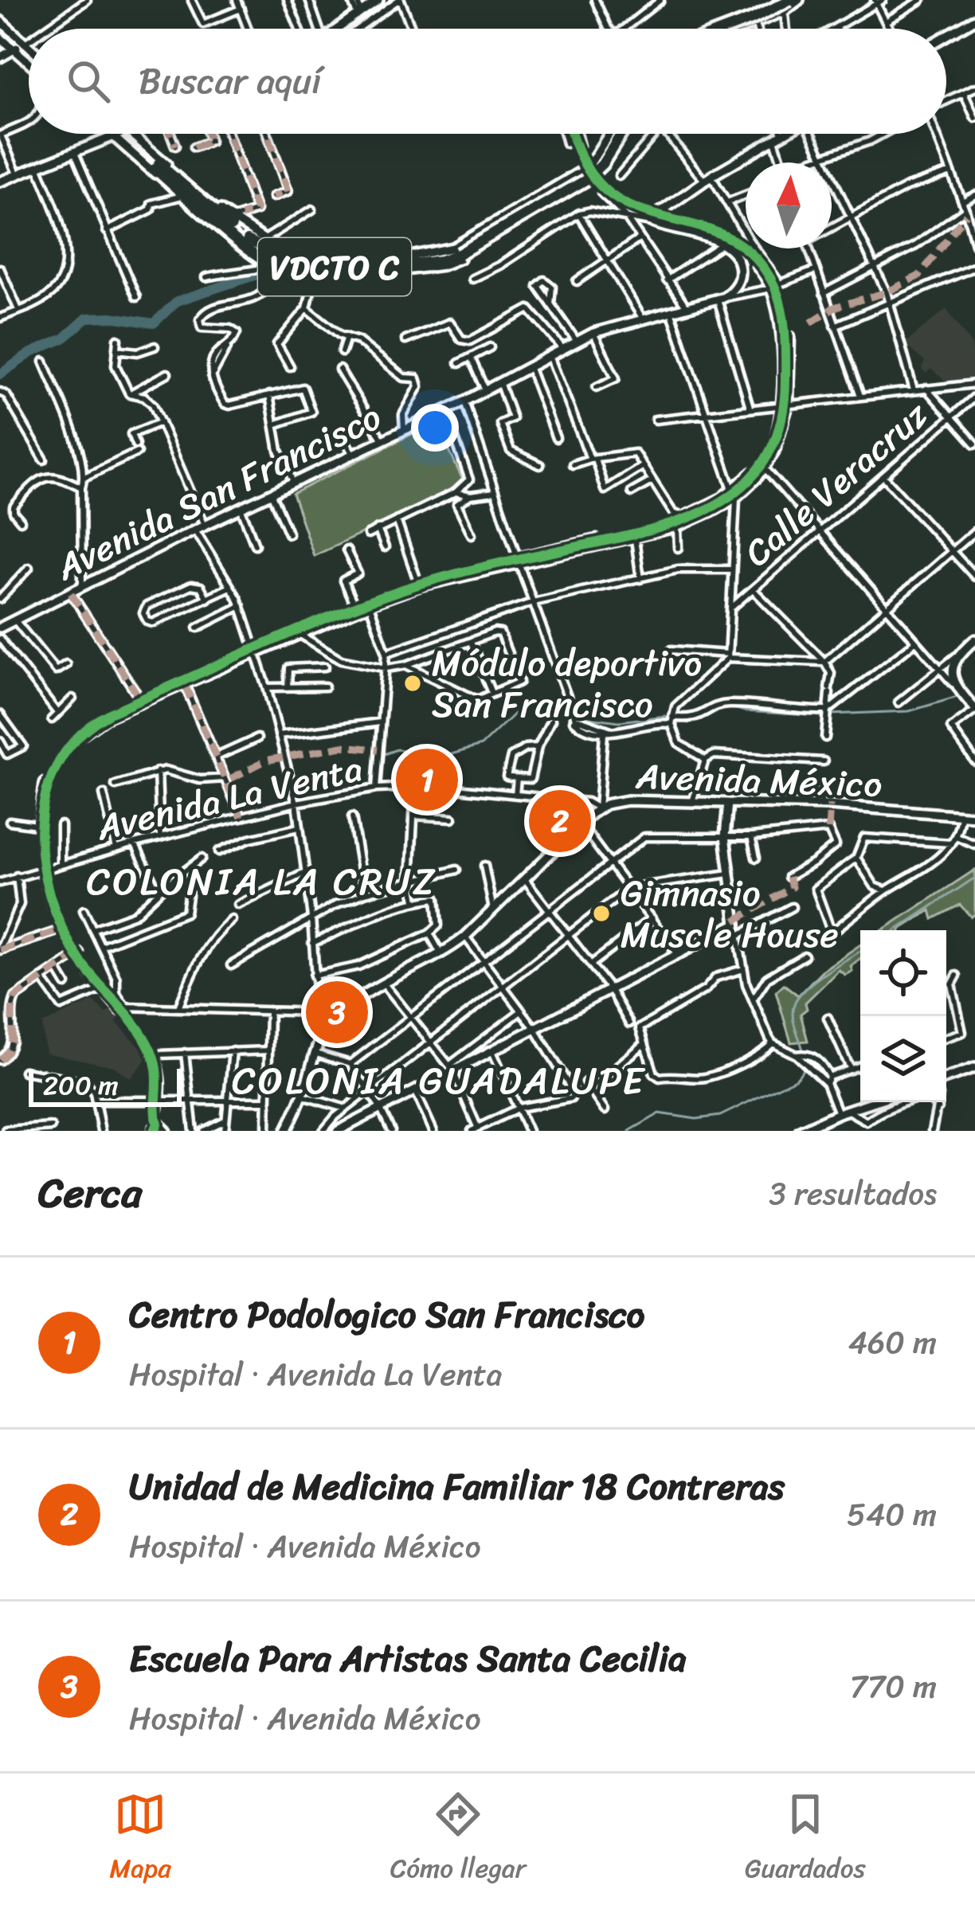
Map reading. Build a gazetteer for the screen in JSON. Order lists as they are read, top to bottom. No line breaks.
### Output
{"streets":{"highway":["VDCTO C"],"street":["Calle Veracruz","Avenida San Francisco","Avenida México","Avenida La Venta"]},"crossings":[["Avenida México","Avenida La Venta"]],"districts":["COLONIA LA CRUZ","COLONIA GUADALUPE"],"places":["Módulo deportivo San Francisco","Gimnasio Muscle House"],"scale_bar":"200 m","north":"top","page":{"search":"Buscar aquí","pins":["1","2","3"],"scale":"200 m","heading":["Cerca","3 resultados"],"list":[{"mark":"1","name":"Centro Podologico San Francisco","note":"Hospital · Avenida La Venta","value":"460 m"},{"mark":"2","name":"Unidad de Medicina Familiar 18 Contreras","note":"Hospital · Avenida México","value":"540 m"},{"mark":"3","name":"Escuela Para Artistas Santa Cecilia","note":"Hospital · Avenida México","value":"770 m"}],"nav":["Mapa","Cómo llegar","Guardados"]}}
